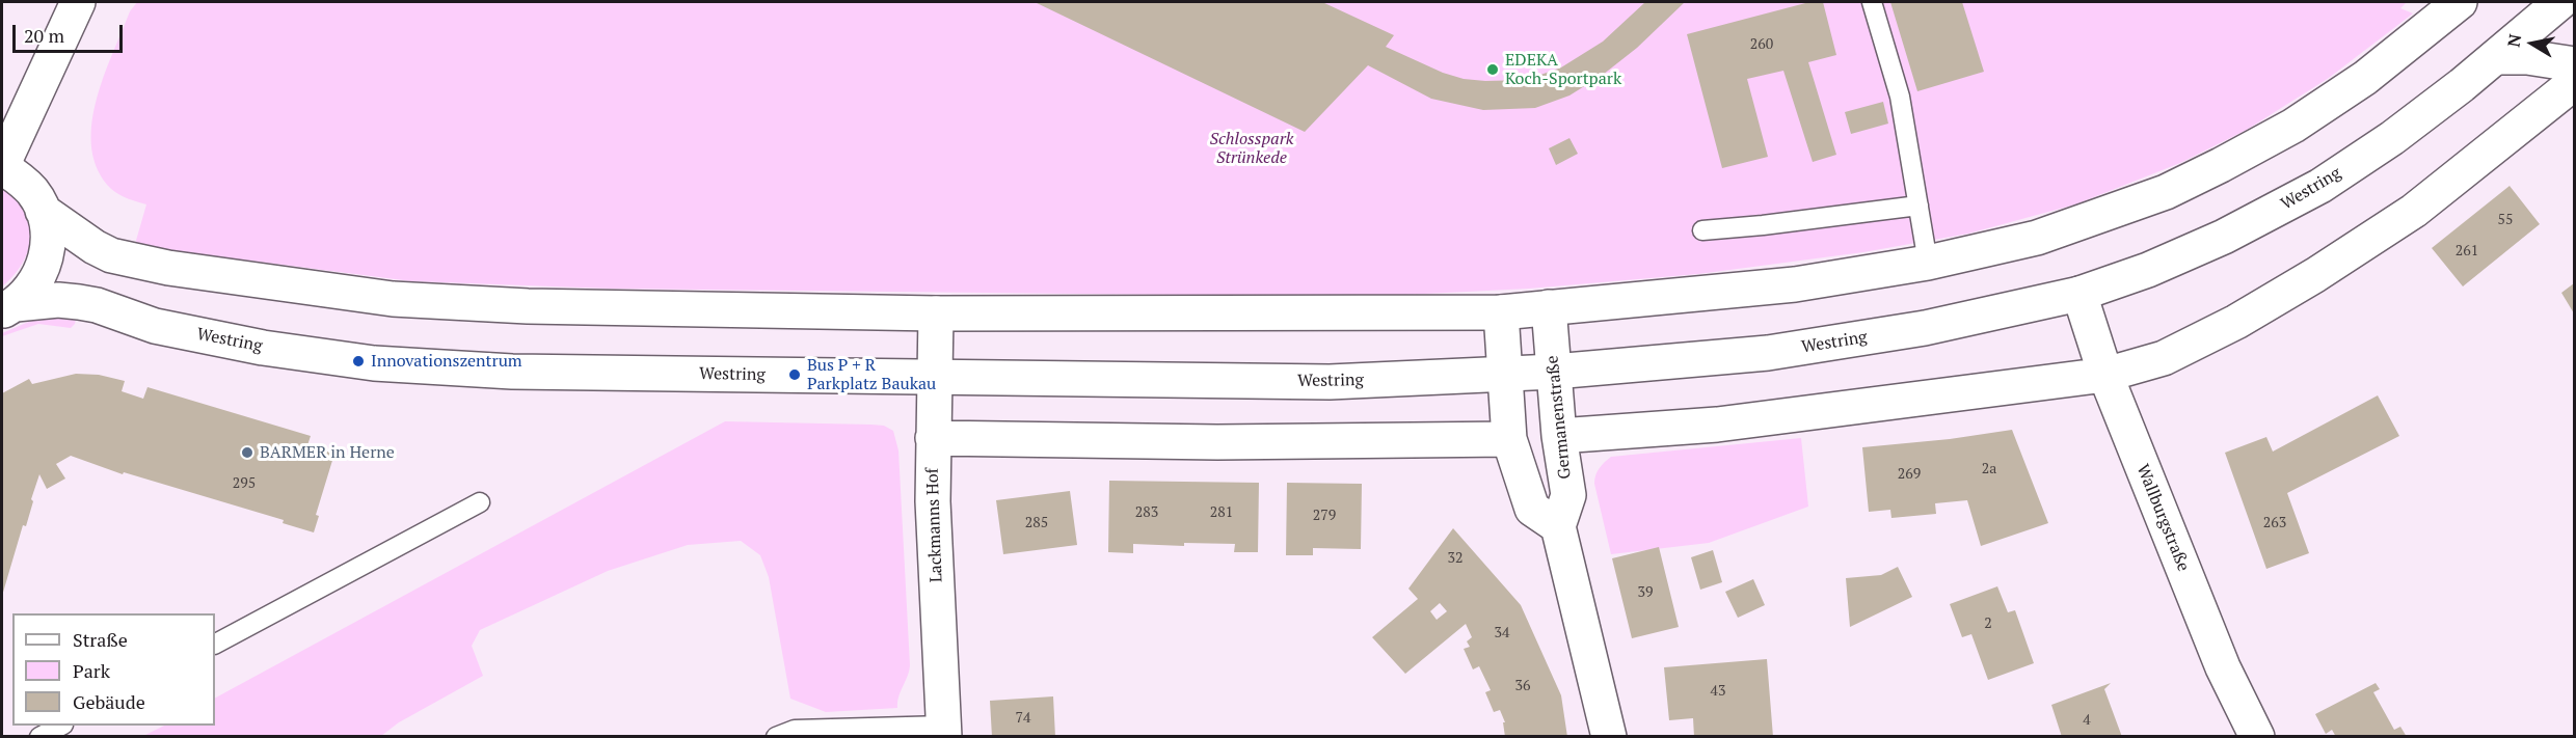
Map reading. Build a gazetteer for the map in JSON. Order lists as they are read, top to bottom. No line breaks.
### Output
{"streets":{"main road":["Westring","Germanenstraße","Wallburgstraße","Lackmanns Hof"]},"crossings":[["Westring","Germanenstraße"],["Westring","Wallburgstraße"],["Westring","Lackmanns Hof"]],"parks":["Schlosspark Strünkede"],"places":["EDEKA Koch-Sportpark","Innovationszentrum","Bus P + R Parkplatz Baukau","BARMER in Herne"],"house_numbers":["260","55","261","2a","269","295","283","281","279","285","263","32","39","2","34","36","43","74","4"],"legend":["Straße","Park","Gebäude"],"scale_bar":"20 m","north":"left"}
